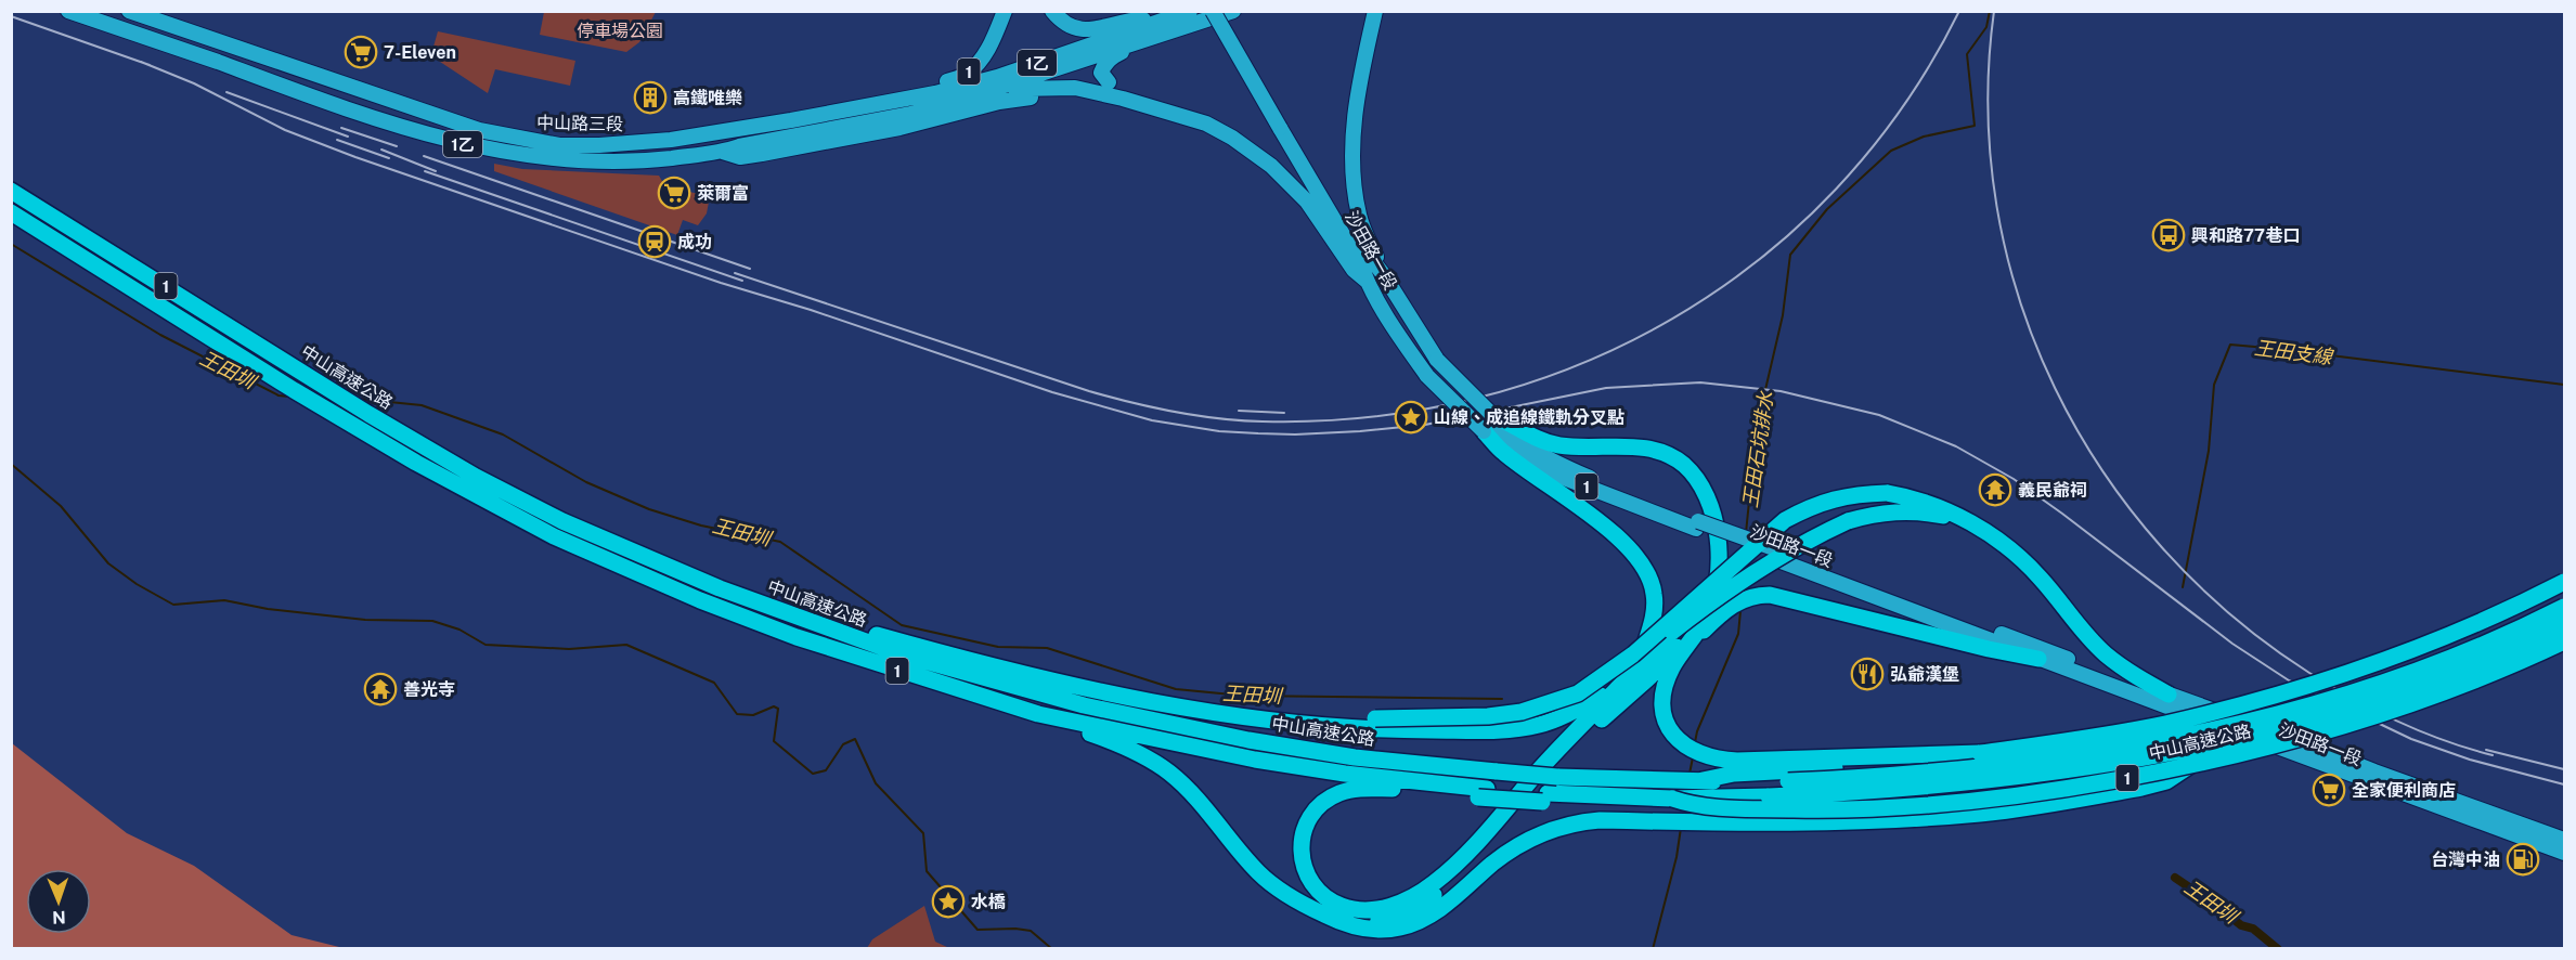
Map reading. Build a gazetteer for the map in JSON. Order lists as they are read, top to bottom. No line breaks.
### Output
{"streets":{"highway":["1","中山高速公路"],"main road":["1乙","中山路三段","沙田路一段"]},"crossings":[["1","中山路三段"]],"water":["王田支線","王田圳","王田石坑排水"],"parks":["停車場公園"],"places":{"supermarket":["7-Eleven","萊爾富","全家便利商店"],"building":["高鐵唯樂"],"bus stop":["興和路77巷口"],"station":["成功"],"place":["山線、成追線鐵軌分叉點","水橋"],"temple":["義民爺祠","善光寺"],"restaurant":["弘爺漢堡"],"fuel station":["台灣中油"]},"north":"bottom"}
